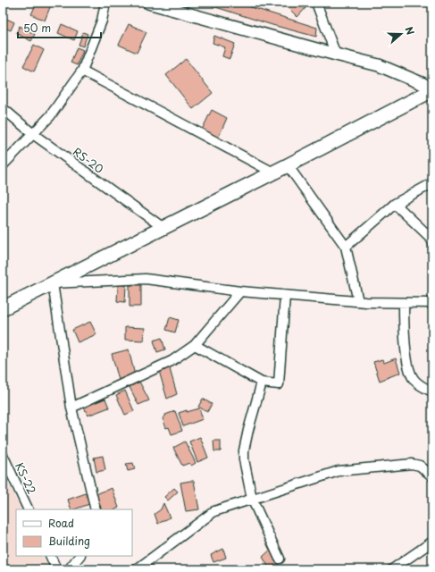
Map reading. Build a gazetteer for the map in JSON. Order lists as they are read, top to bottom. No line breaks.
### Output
{"streets":{"street":["RS-20","KS-22"]},"legend":["Road","Building"],"scale_bar":"50 m","north":"right"}
